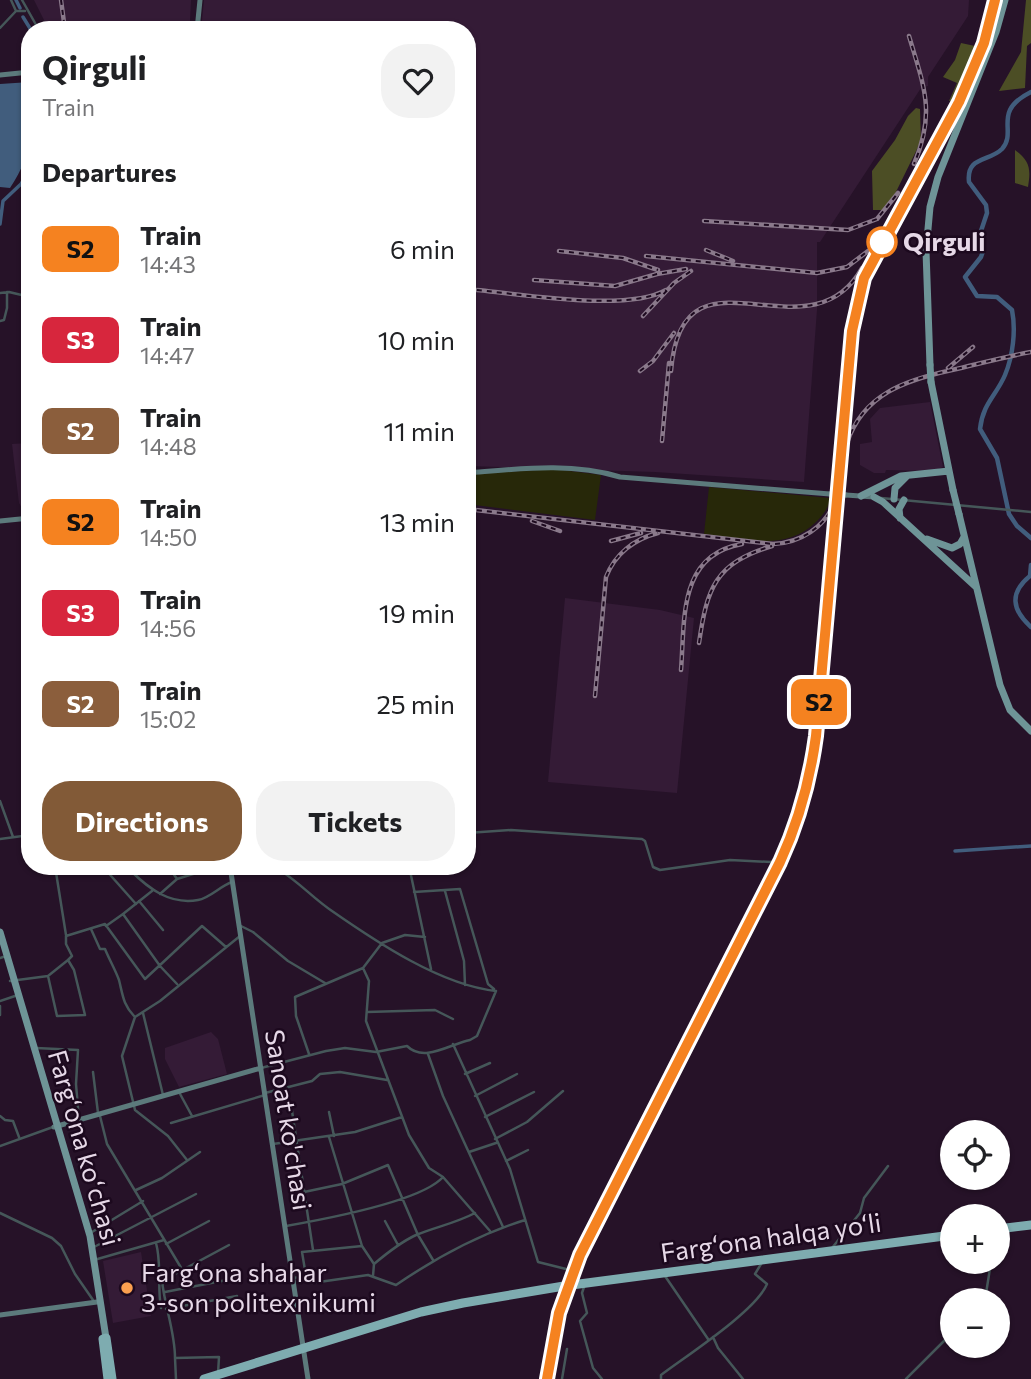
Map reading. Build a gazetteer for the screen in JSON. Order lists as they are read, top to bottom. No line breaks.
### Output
{"streets":{"highway":["Fargʻona koʻchasi","Farg‘ona halqa yo‘li"],"main road":["Sanoat ko'chasi"]},"crossings":[["Sanoat ko'chasi","Farg‘ona halqa yo‘li"]],"places":["Qirguli","Farg‘ona shahar 3-son politexnikumi"],"page":{"on_map":"S2","heading":[["Qirguli","Train"],"Departures"],"list":[{"mark":"S2","name":"Train","note":"14:43","value":"6 min"},{"mark":"S3","name":"Train","note":"14:47","value":"10 min"},{"mark":"S2","name":"Train","note":"14:48","value":"11 min"},{"mark":"S2","name":"Train","note":"14:50","value":"13 min"},{"mark":"S3","name":"Train","note":"14:56","value":"19 min"},{"mark":"S2","name":"Train","note":"15:02","value":"25 min"}],"buttons":["Directions","Tickets"],"map_buttons":["+","−"]}}
